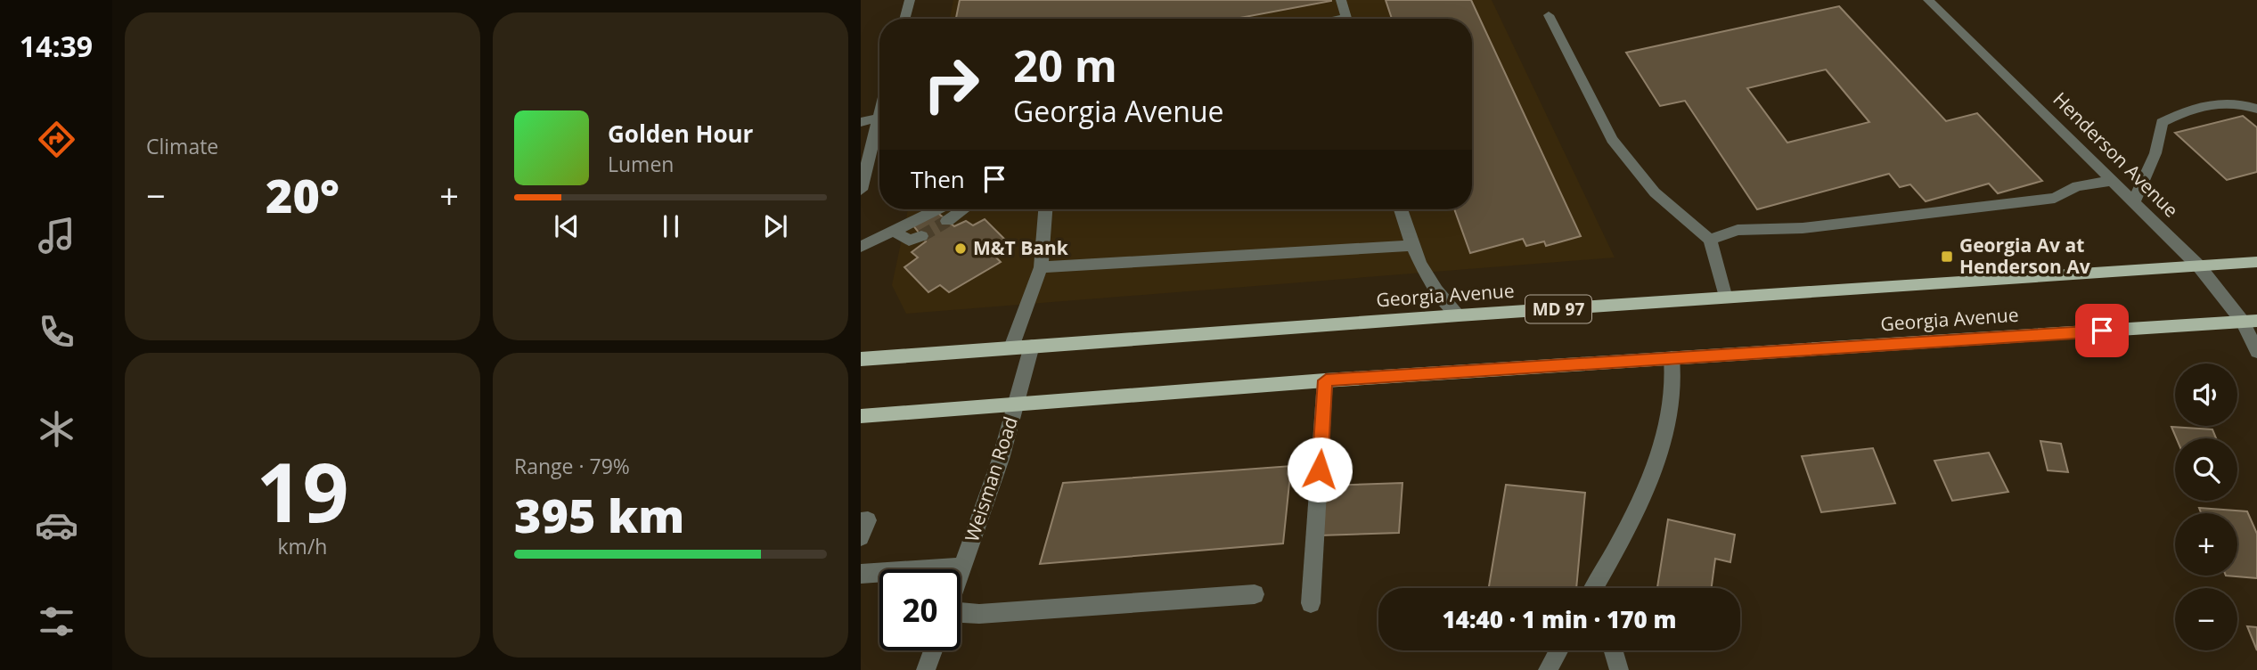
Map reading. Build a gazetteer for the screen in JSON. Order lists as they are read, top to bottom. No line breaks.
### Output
{"streets":{"main road":["Georgia Avenue","MD 97"],"street":["Henderson Avenue","Weisman Road"]},"crossings":[["Henderson Avenue","Georgia Avenue"],["Georgia Avenue","Weisman Road"]],"places":{"other":["M&T Bank"],"transit":["Georgia Av at Henderson Av"]},"page":{"tabs":"14:39","tile":["Climate",["19","km/h"],["Range · 79%","395 km"]],"turn":["20 m","Georgia Avenue"],"song":["Golden Hour","Lumen"],"then":"Then","heat":["−","20°","+"],"map_buttons":["+","−"],"limit":"20","trip":"14:40 · 1 min · 170 m"}}
